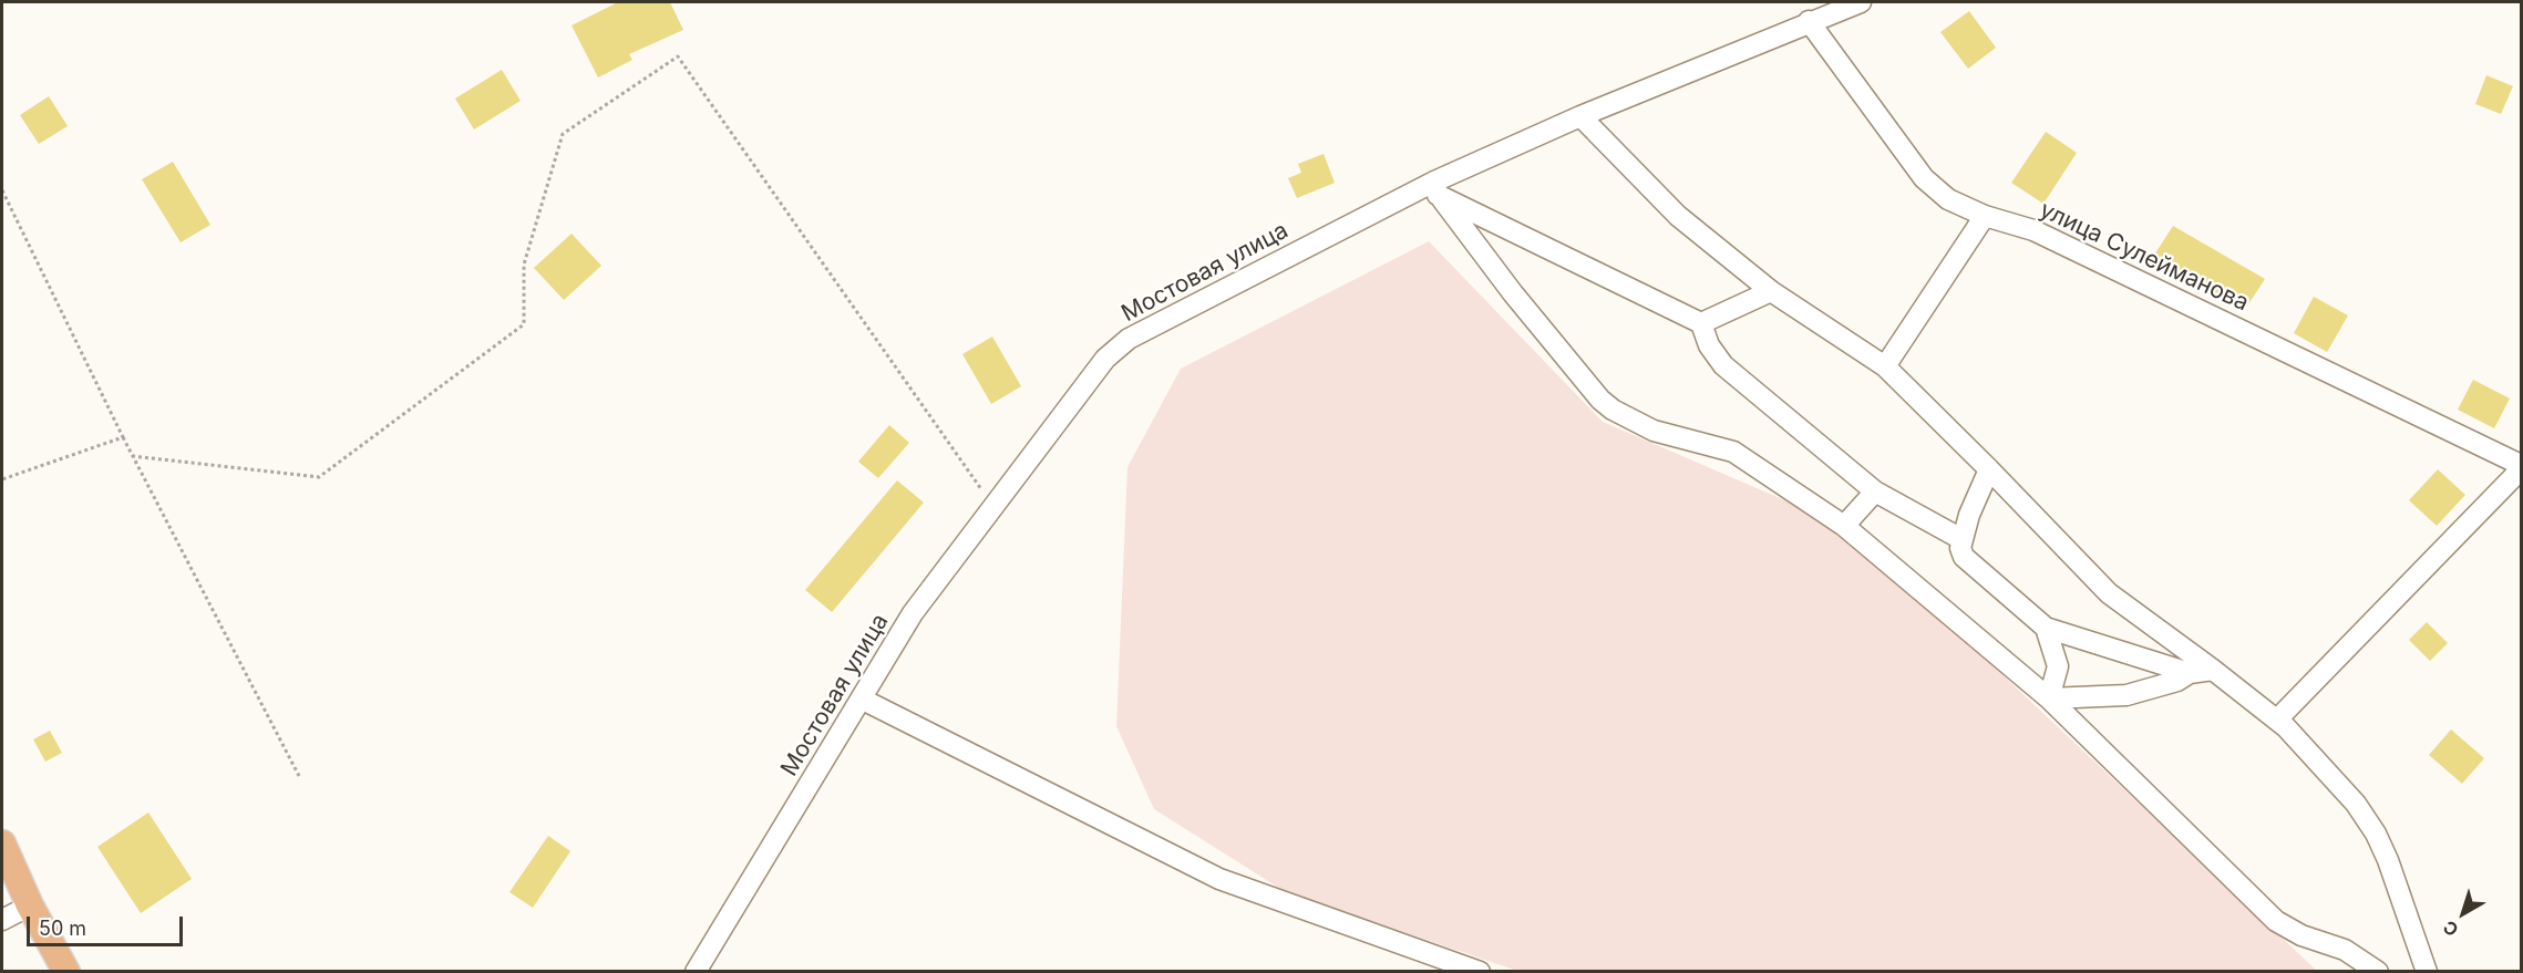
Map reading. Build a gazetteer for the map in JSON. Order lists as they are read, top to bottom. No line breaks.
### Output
{"streets":{"street":["улица Сулейманова","Мостовая улица"]},"crossings":[["улица Сулейманова","Мостовая улица"]],"scale_bar":"50 m","north":"bottom left"}
